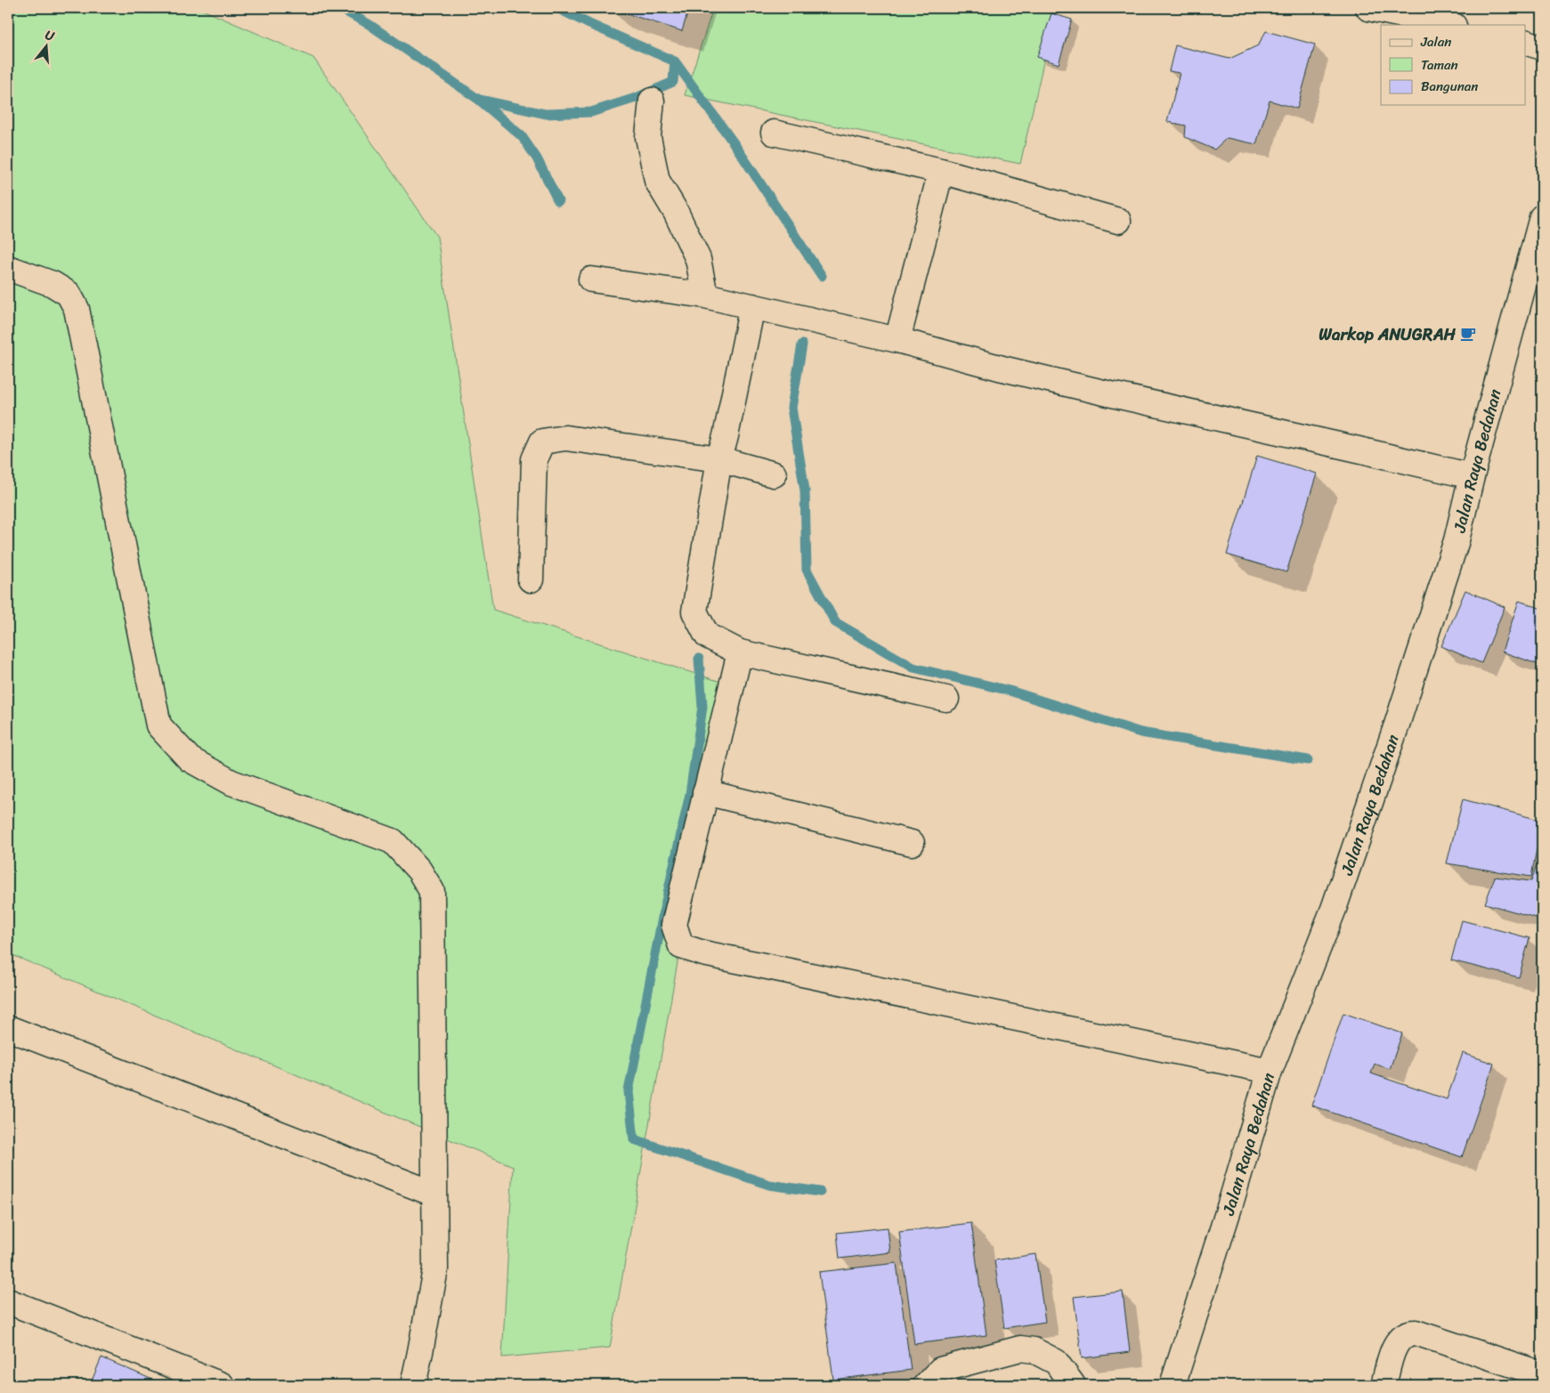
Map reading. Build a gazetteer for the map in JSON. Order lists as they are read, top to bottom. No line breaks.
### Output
{"streets":{"street":["Jalan Raya Bedahan"]},"places":{"cafe":["Warkop ANUGRAH"]},"legend":["Jalan","Taman","Bangunan"],"north":"top"}
